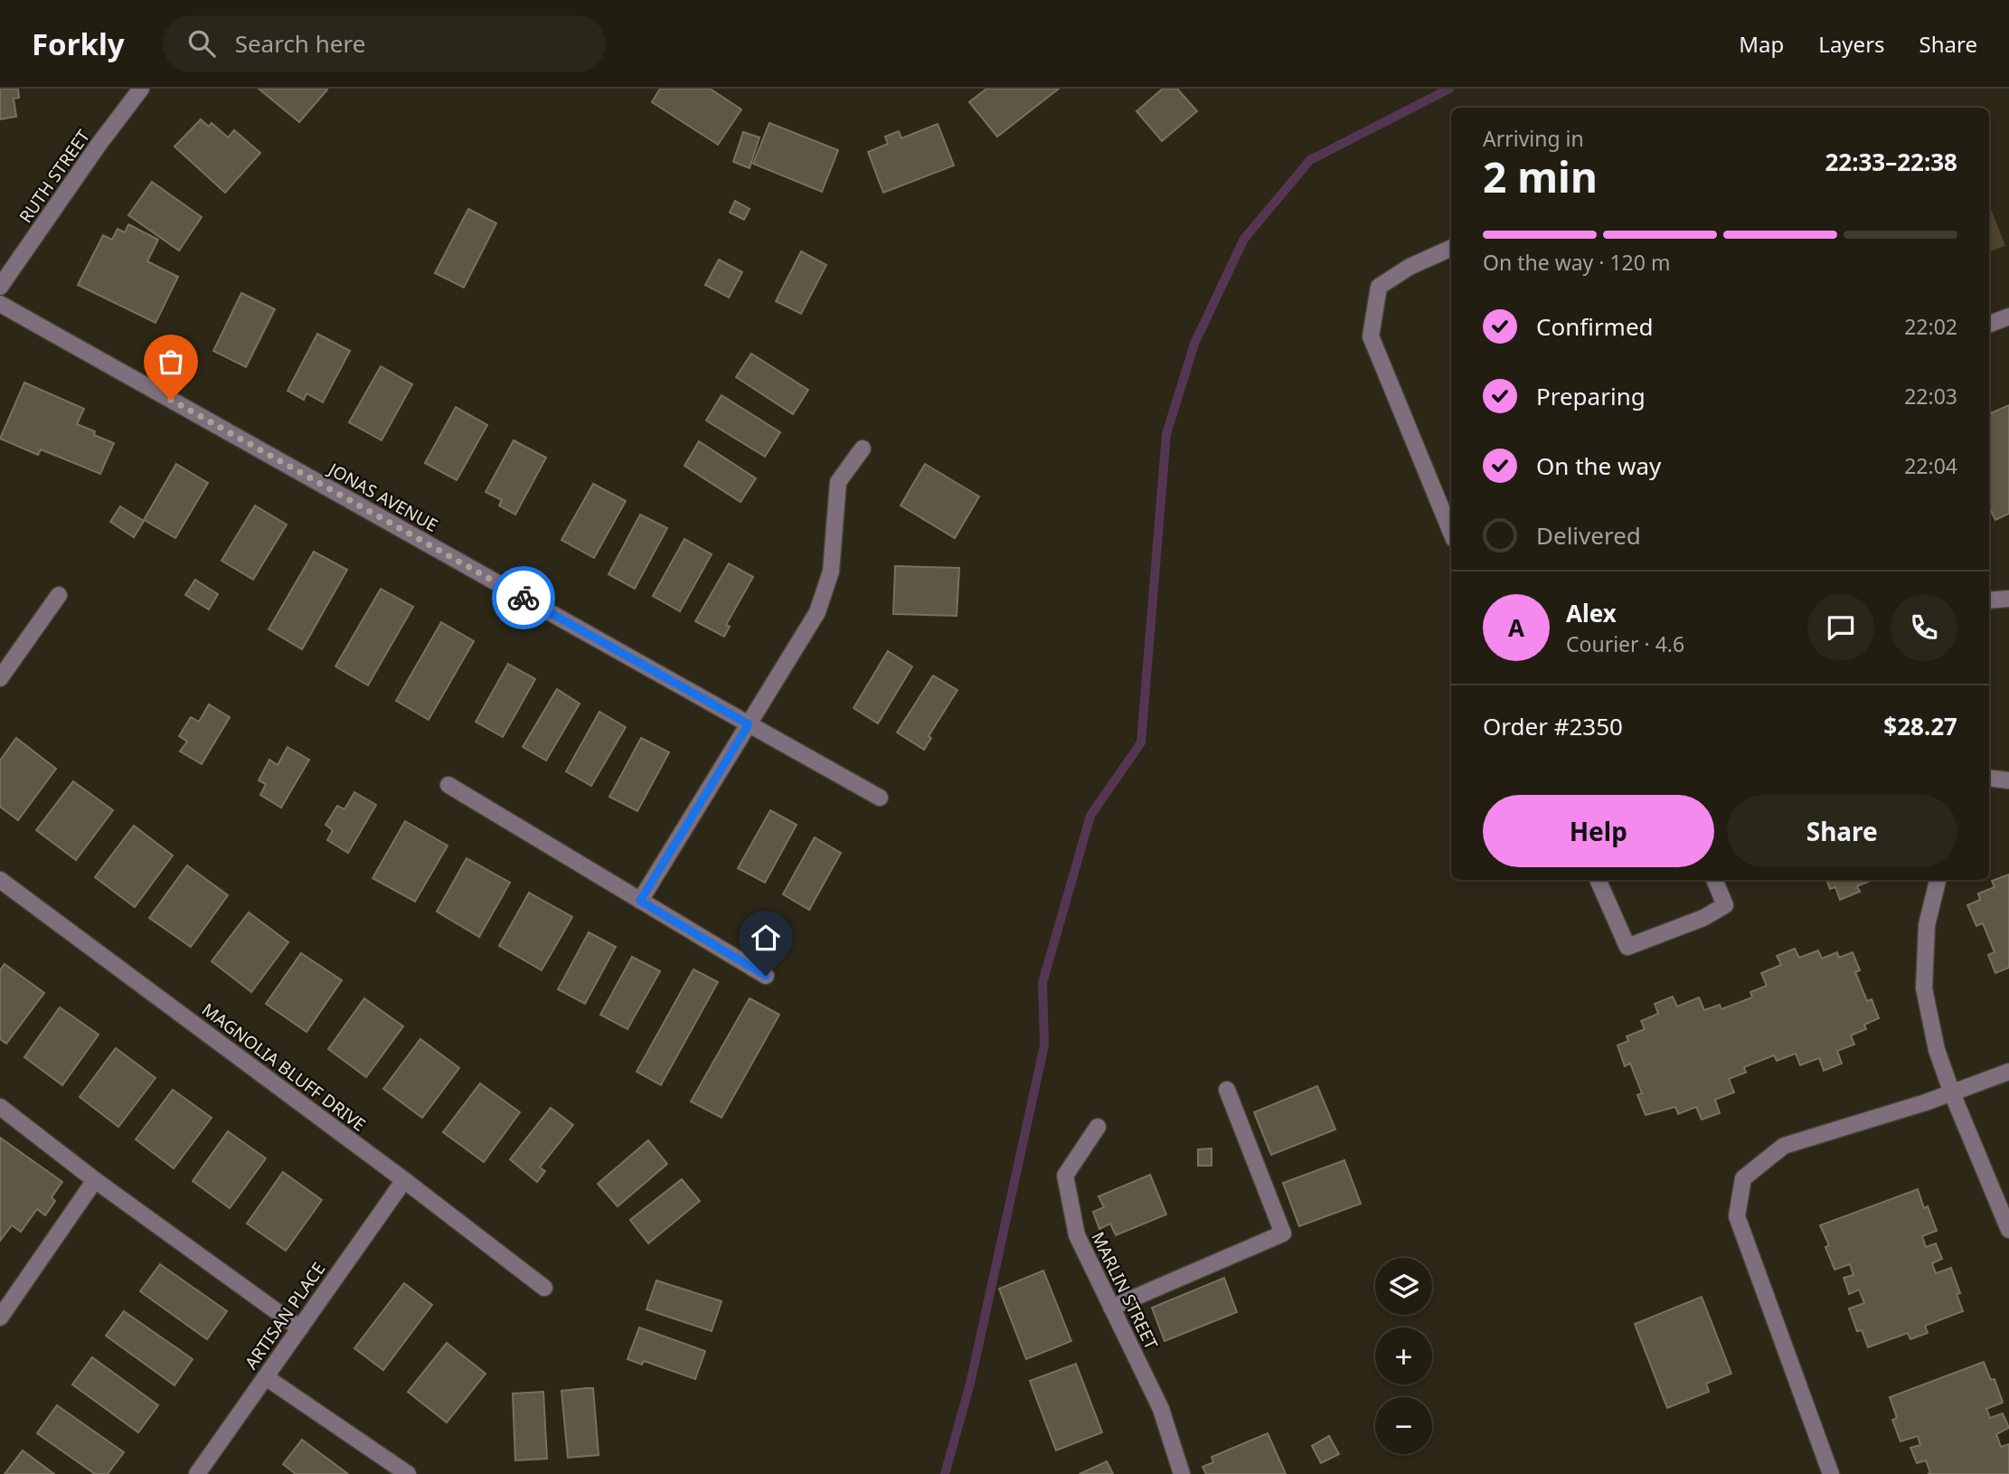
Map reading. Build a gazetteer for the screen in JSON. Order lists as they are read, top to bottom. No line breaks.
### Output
{"streets":{"street":["RUTH STREET","JONAS AVENUE","MAGNOLIA BLUFF DRIVE","MARLIN STREET","ARTISAN PLACE"]},"crossings":[["MAGNOLIA BLUFF DRIVE","ARTISAN PLACE"]],"page":{"header":"Forkly","search":"Search here","nav":["Map","Layers","Share"],"heading":["2 min","Arriving in","22:33–22:38"],"panel":["Alex","Courier · 4.6","Order #2350","$28.27"],"bar":"On the way · 120 m","list":[["Confirmed","22:02"],["Preparing","22:03"],["On the way","22:04"],"Delivered"],"round":"A","buttons":["Help","Share"],"map_buttons":["+","−"]}}
